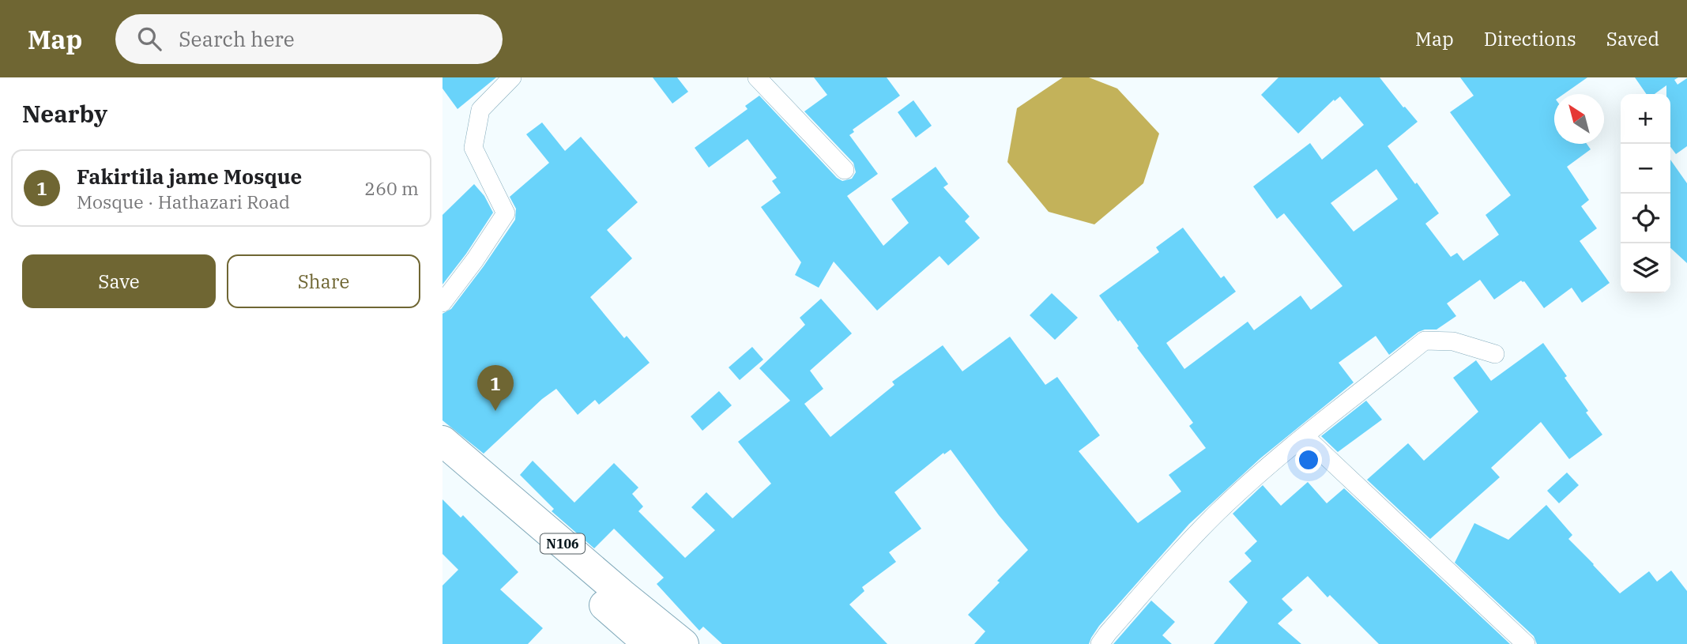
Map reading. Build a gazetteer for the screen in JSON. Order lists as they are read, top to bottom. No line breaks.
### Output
{"streets":{"highway":["N106"]},"north":"top left","page":{"header":"Map","search":"Search here","nav":["Map","Directions","Saved"],"heading":"Nearby","map_buttons":["+","−"],"list":[{"mark":"1","name":"Fakirtila jame Mosque","note":"Mosque · Hathazari Road","value":"260 m"}],"buttons":["Save","Share"],"pins":"1"}}
